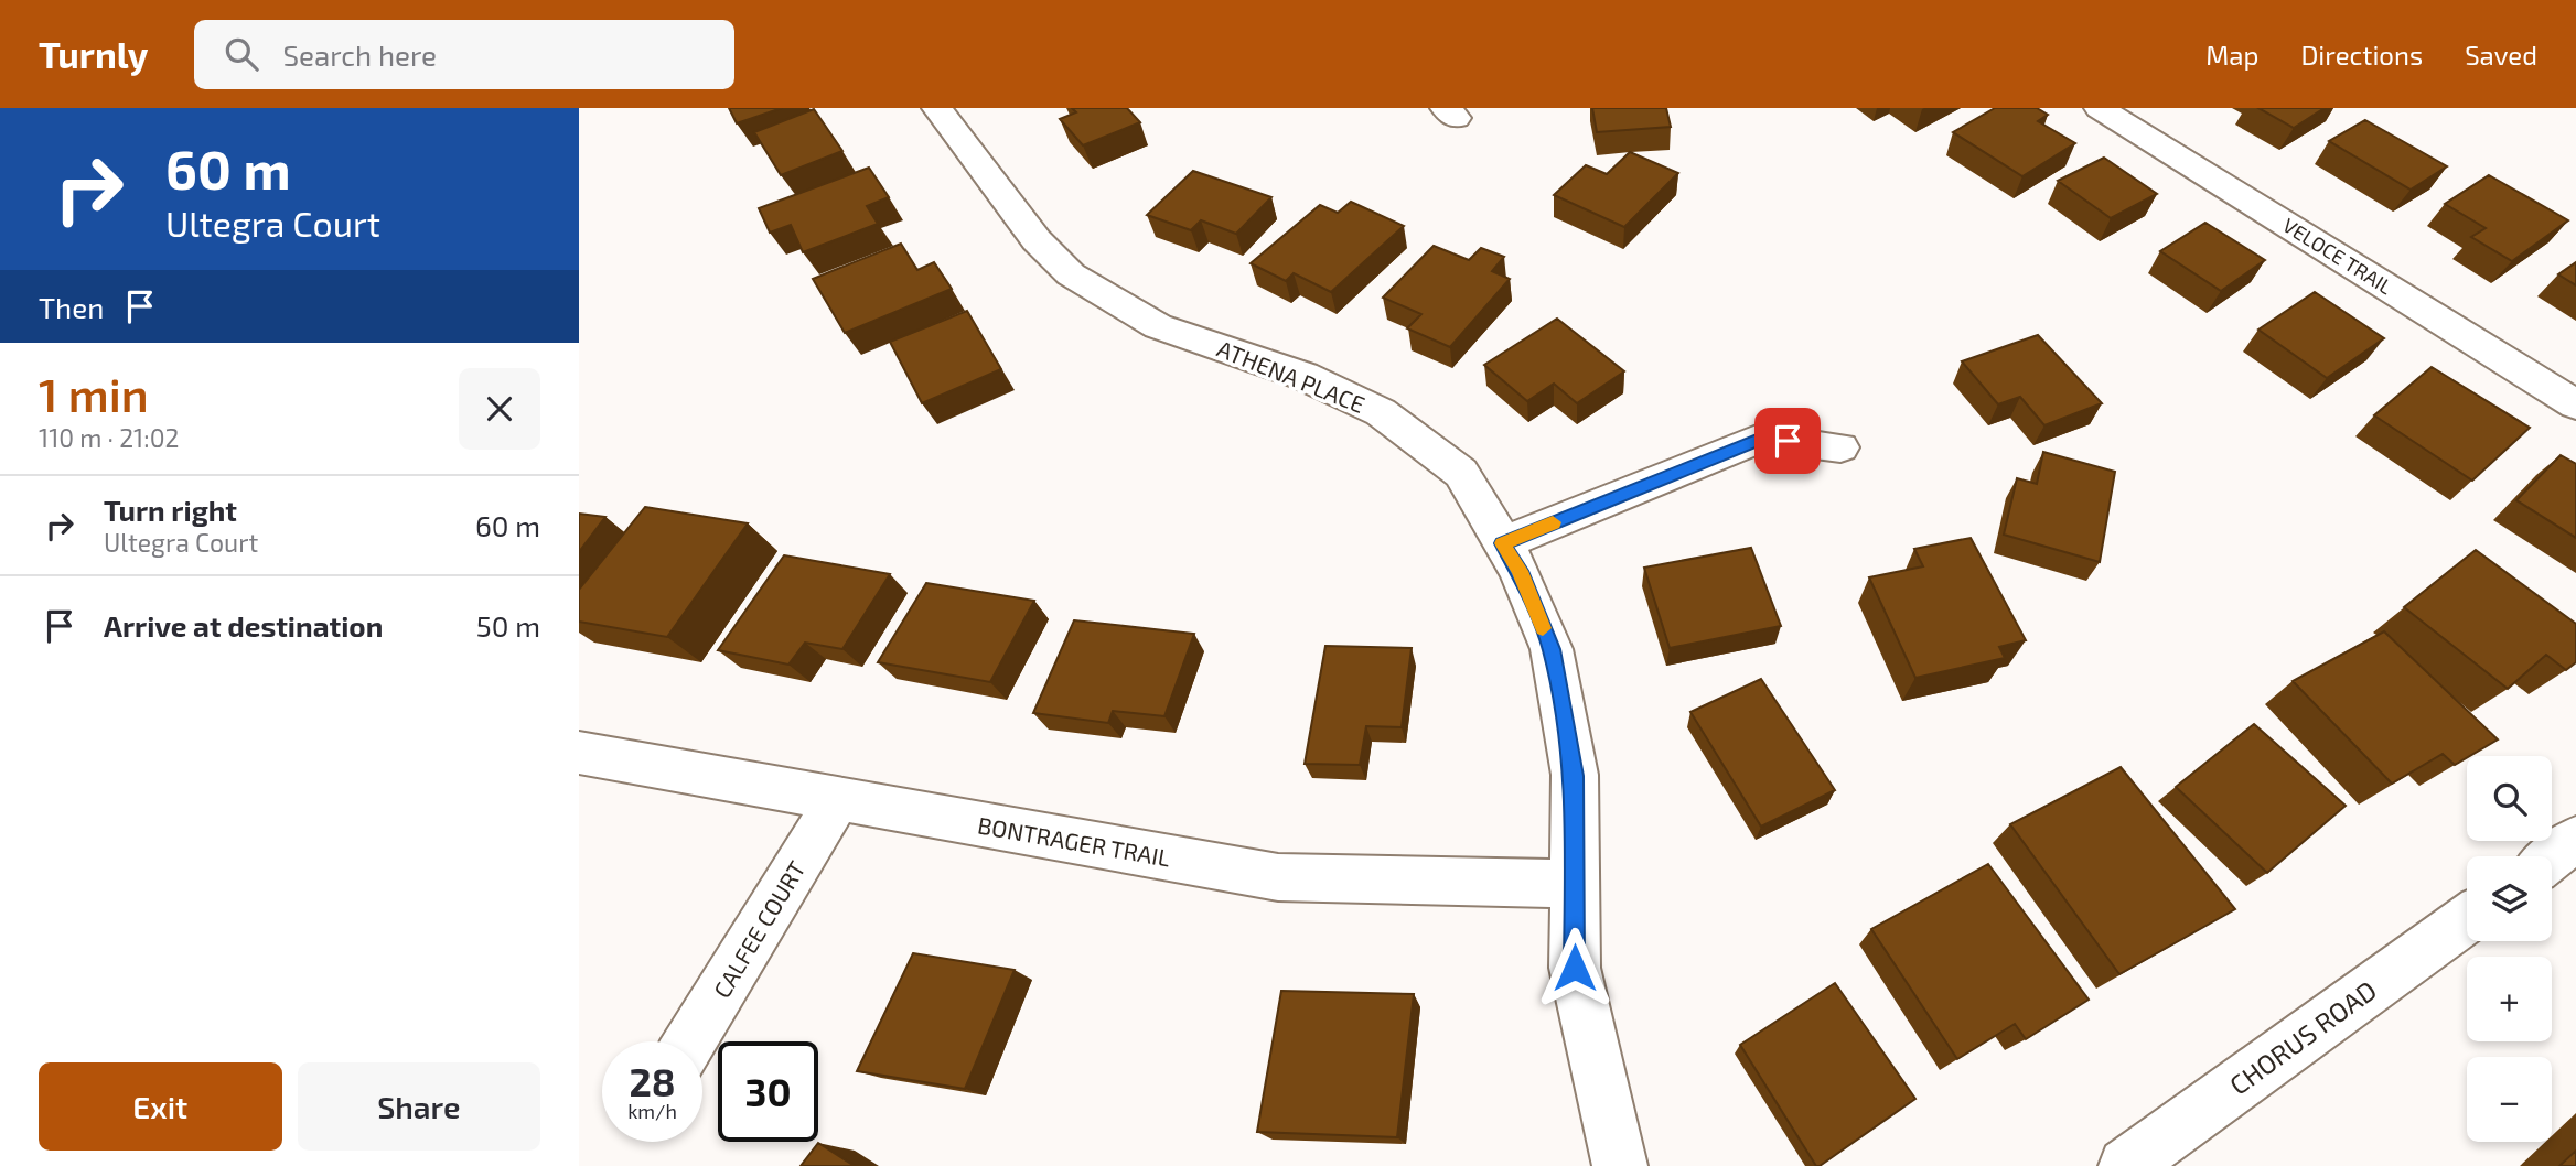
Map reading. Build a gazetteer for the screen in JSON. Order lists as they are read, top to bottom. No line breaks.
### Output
{"streets":{"street":["VELOCE TRAIL","ATHENA PLACE","BONTRAGER TRAIL","CALFEE COURT","CHORUS ROAD"]},"crossings":[["ATHENA PLACE","BONTRAGER TRAIL"],["BONTRAGER TRAIL","CALFEE COURT"]],"page":{"header":"Turnly","search":"Search here","nav":["Map","Directions","Saved"],"turn":["60 m","Ultegra Court"],"then":"Then","heading":["1 min","110 m · 21:02"],"list":[{"name":"Turn right","note":"Ultegra Court","value":"60 m"},{"name":"Arrive at destination","value":"50 m"}],"map_buttons":["+","−"],"speed":"28 km/h","limit":"30","buttons":["Exit","Share"]}}
